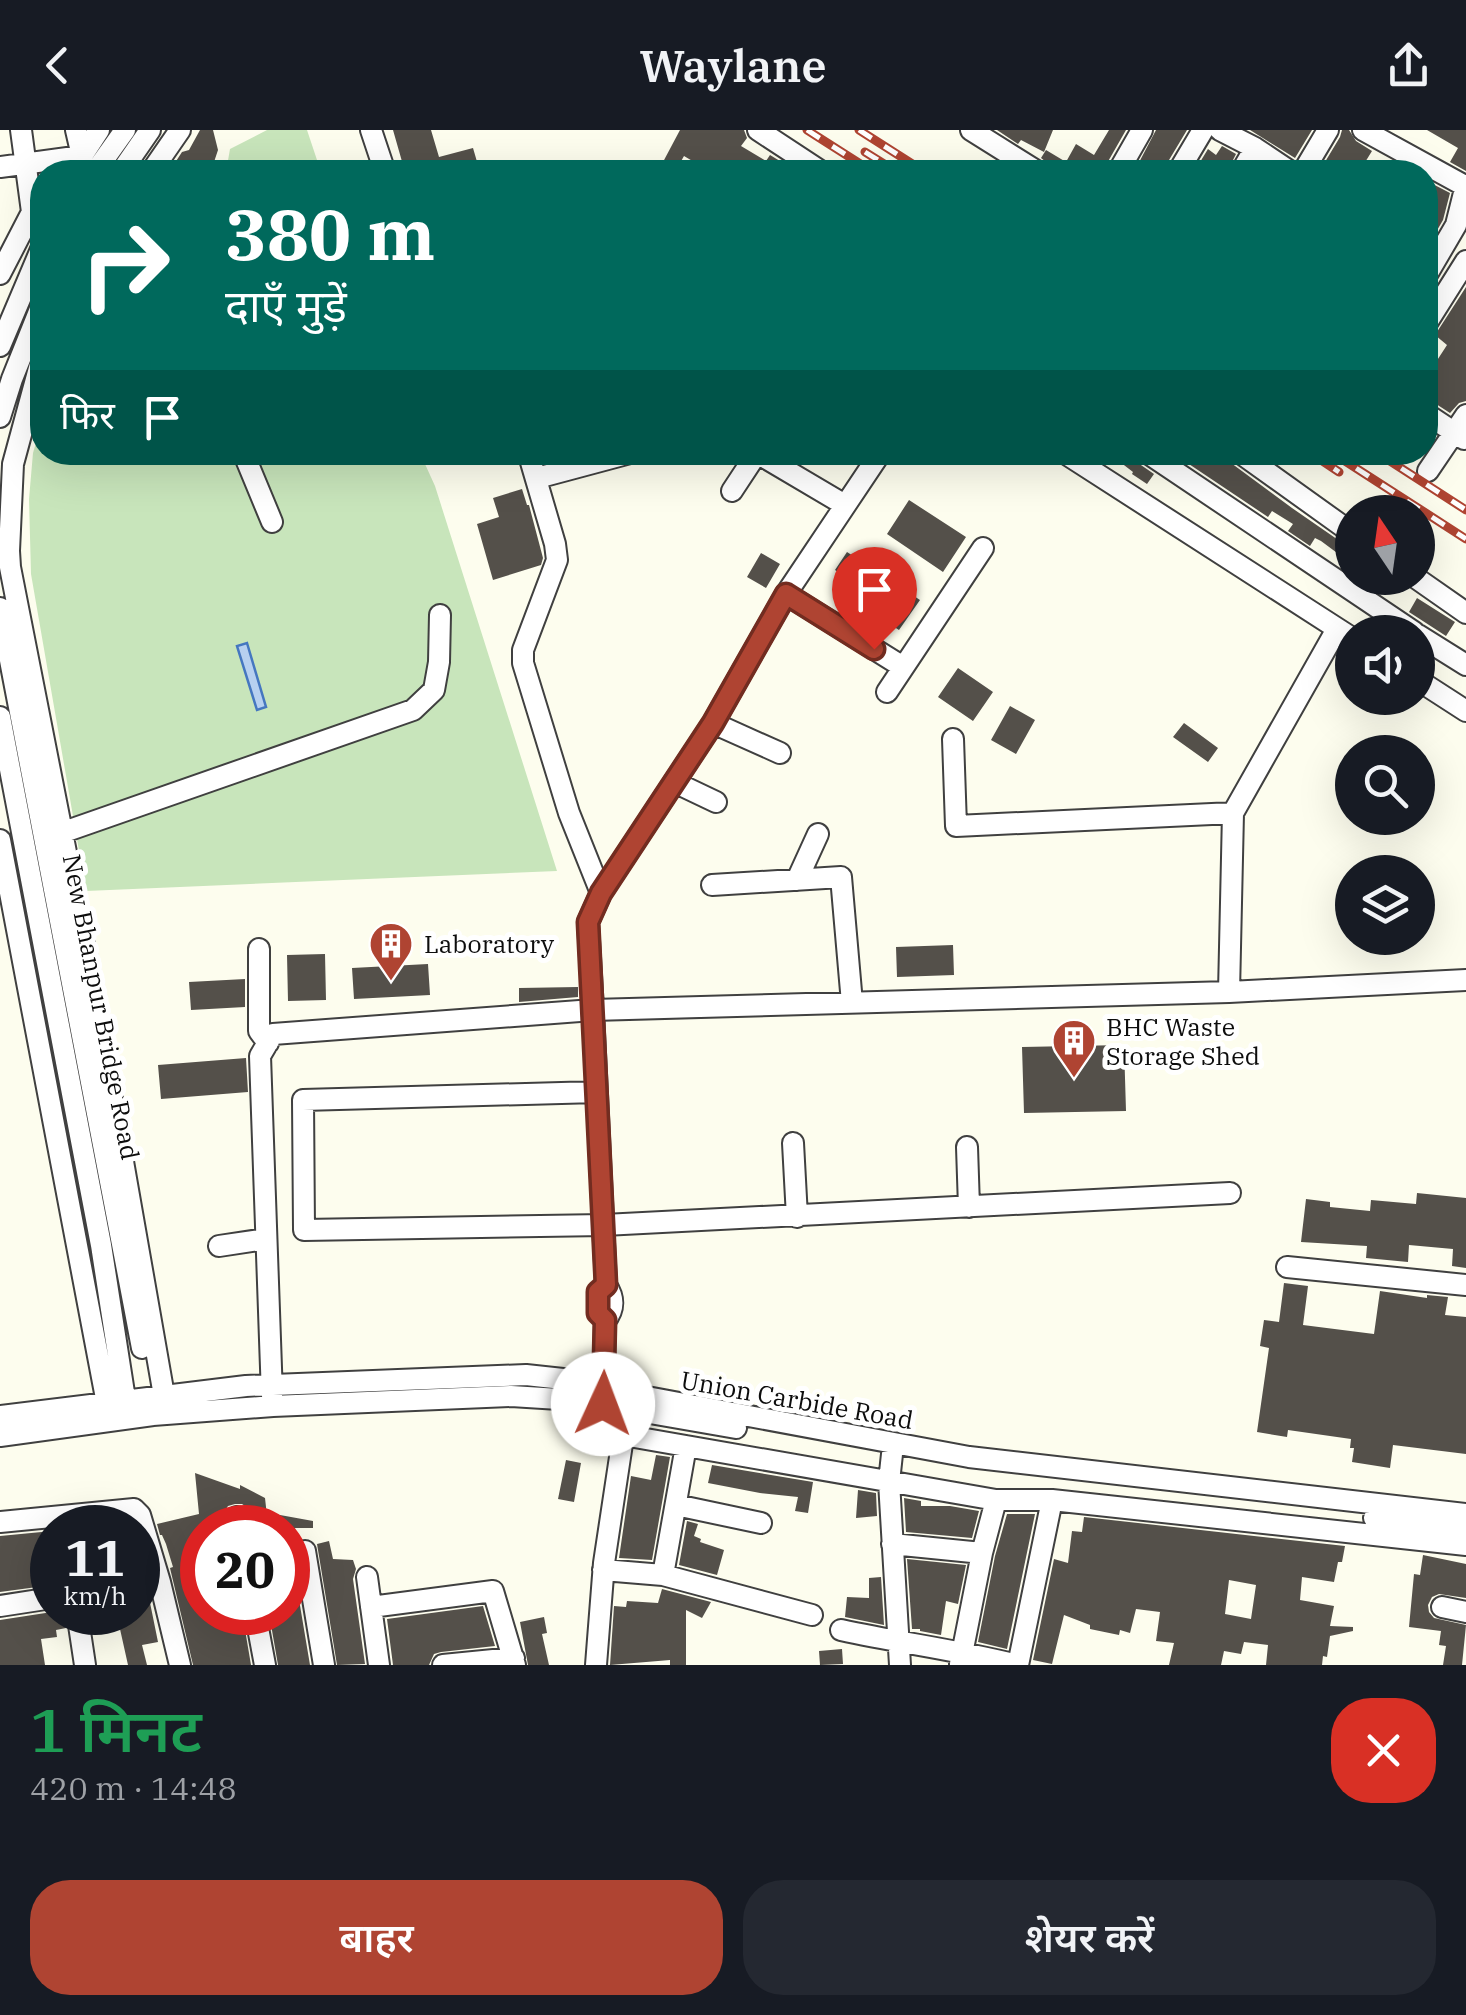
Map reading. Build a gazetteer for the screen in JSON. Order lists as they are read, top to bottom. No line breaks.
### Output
{"streets":{"street":["New Bhanpur Bridge Road","Union Carbide Road"]},"crossings":[["New Bhanpur Bridge Road","Union Carbide Road"]],"places":{"building":["Laboratory","BHC Waste Storage Shed"]},"north":"top","page":{"header":"Waylane","turn":["380 m","दाएँ मुड़ें"],"then":"फिर","speed":"11 km/h","limit":"20","heading":["1 मिनट","420 m · 14:48"],"buttons":["बाहर","शेयर करें"]}}
